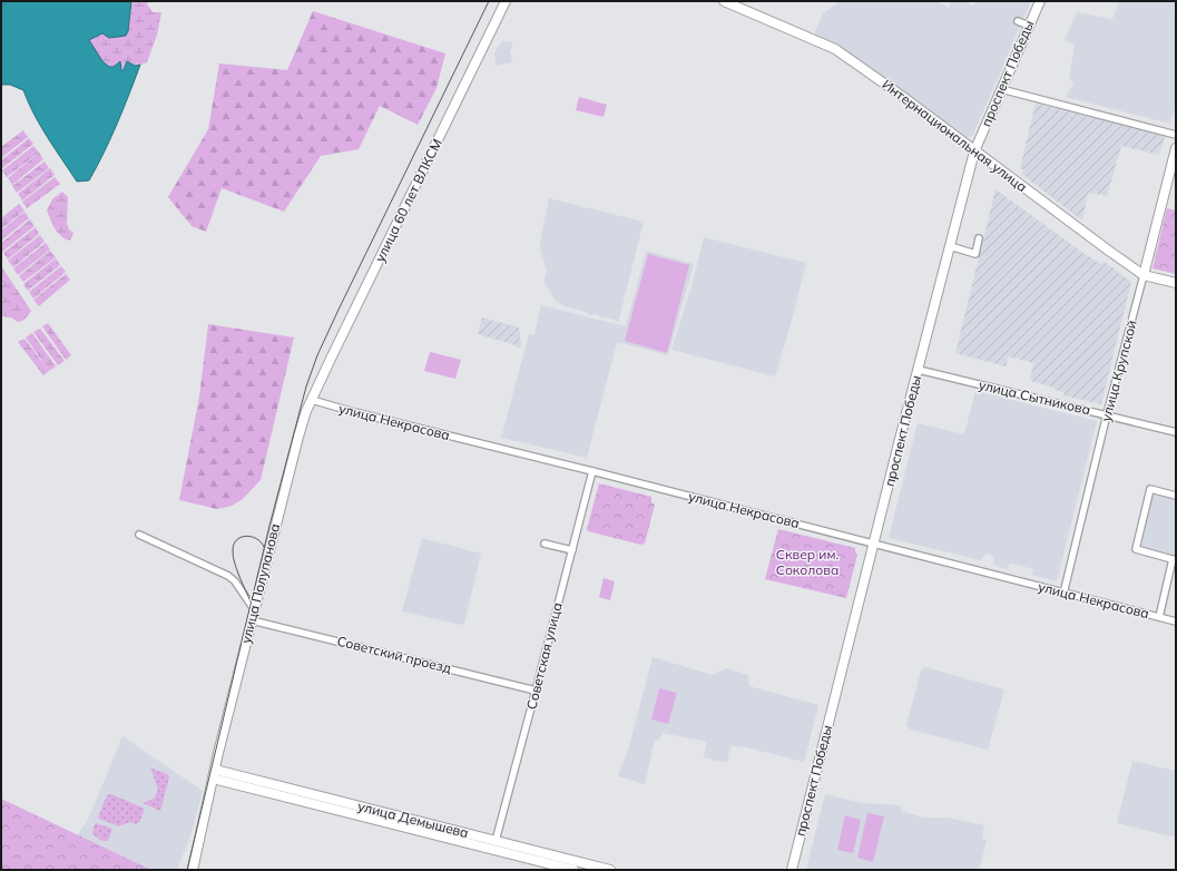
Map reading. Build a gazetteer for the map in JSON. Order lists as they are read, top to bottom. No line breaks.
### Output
{"streets":{"street":["проспект Победы","Интернациональная улица","улица 60 лет ВЛКСМ","улица Крупской","улица Сытникова","улица Некрасова","улица Полупанова","Советский проезд","Советская улица","улица Демышева"]},"crossings":[["проспект Победы","Интернациональная улица"],["проспект Победы","улица Сытникова"],["проспект Победы","улица Некрасова"],["Интернациональная улица","улица Крупской"],["улица 60 лет ВЛКСМ","улица Некрасова"],["улица 60 лет ВЛКСМ","улица Полупанова"],["улица Крупской","улица Сытникова"],["улица Крупской","улица Некрасова"],["улица Некрасова","улица Полупанова"],["улица Некрасова","Советская улица"],["улица Полупанова","Советский проезд"],["улица Полупанова","улица Демышева"],["Советский проезд","Советская улица"],["Советская улица","улица Демышева"]],"parks":["Сквер им. Соколова"]}
